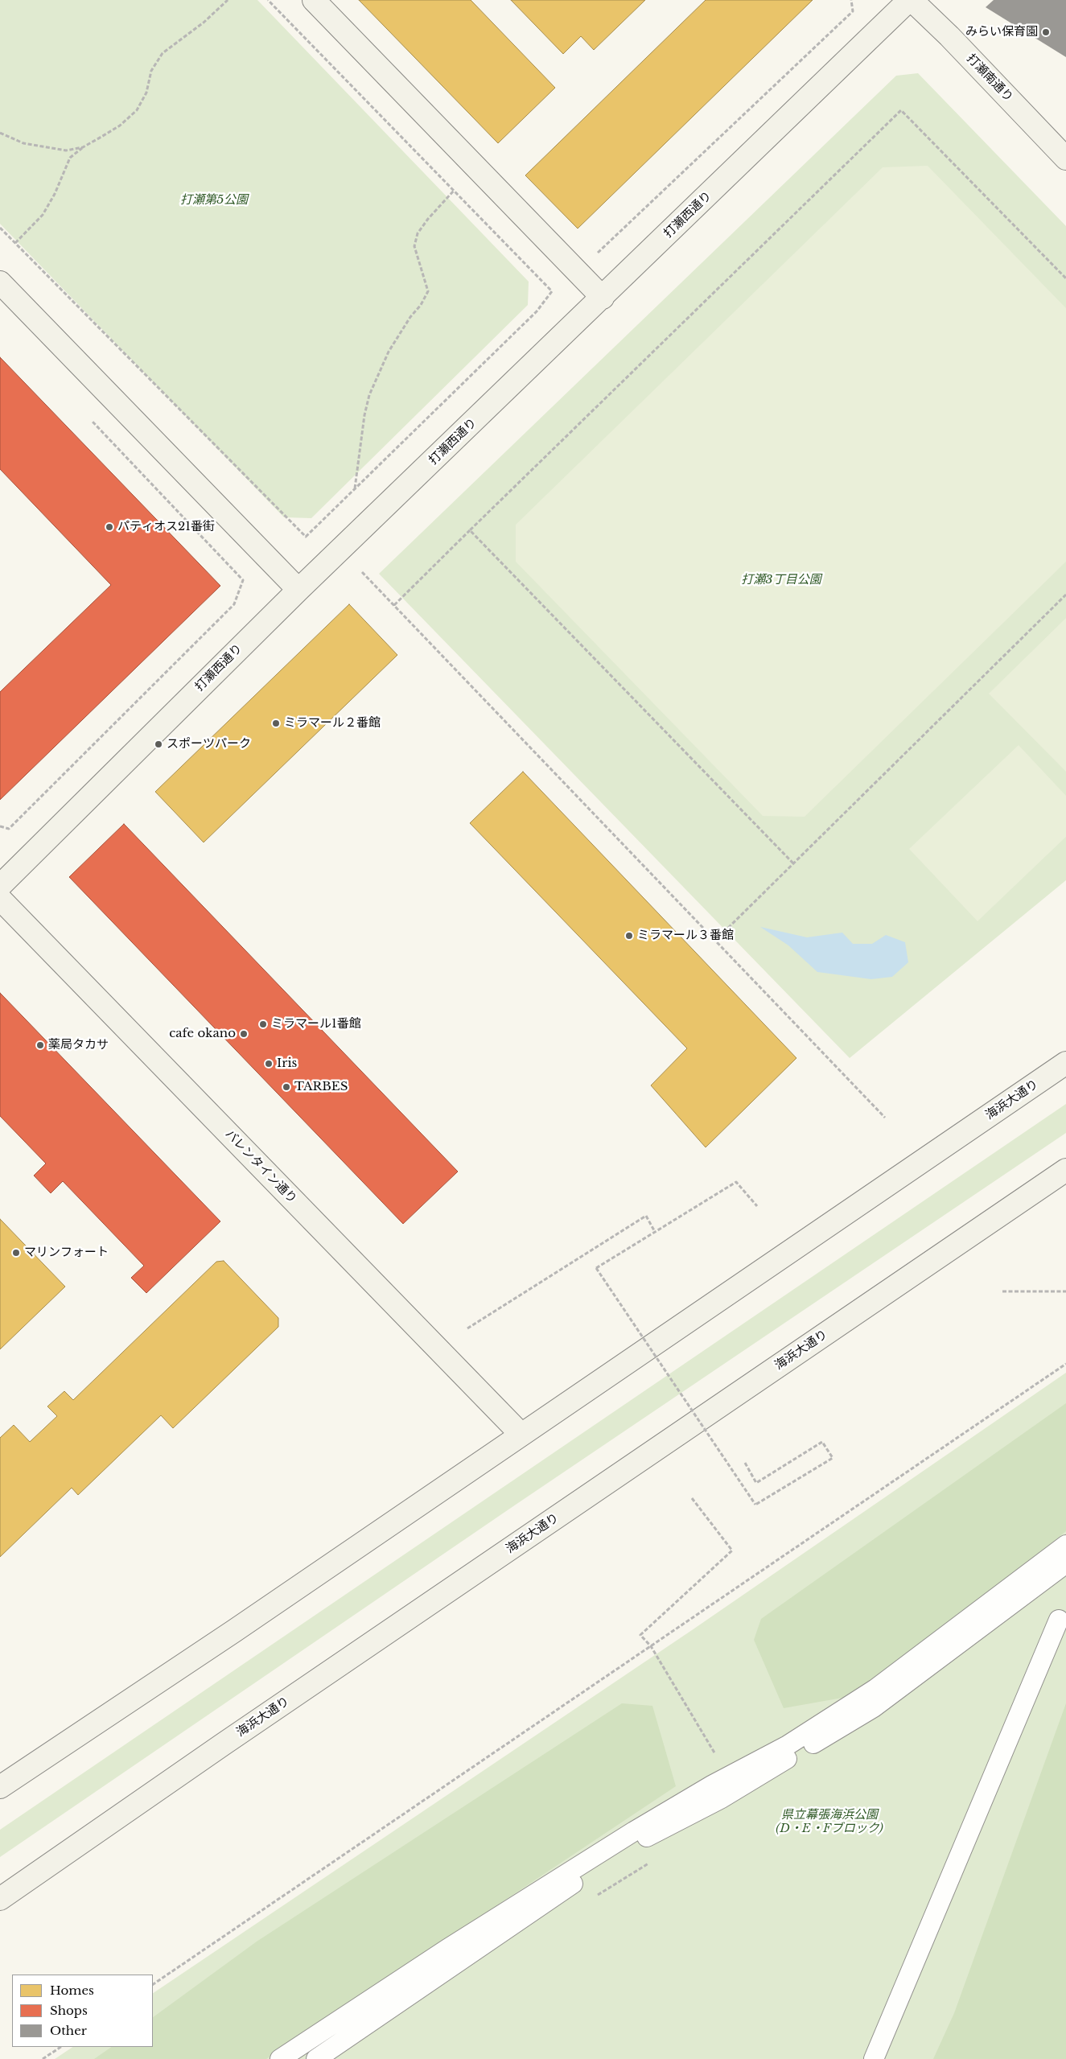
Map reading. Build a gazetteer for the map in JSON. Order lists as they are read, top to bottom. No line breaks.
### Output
{"streets":{"street":["打瀬南通り","打瀬西通り","海浜大通り","バレンタイン通り"]},"crossings":[["打瀬南通り","打瀬西通り"],["海浜大通り","バレンタイン通り"]],"parks":["打瀬第5公園","打瀬3丁目公園","県立幕張海浜公園 (D・E・Fブロック)"],"places":["みらい保育園","パティオス21番街","ミラマール２番館","スポーツパーク","ミラマール３番館","ミラマール1番館","cafe okano","薬局タカサ","Iris","TARBES","マリンフォート"],"legend":["Homes","Shops","Other"]}
